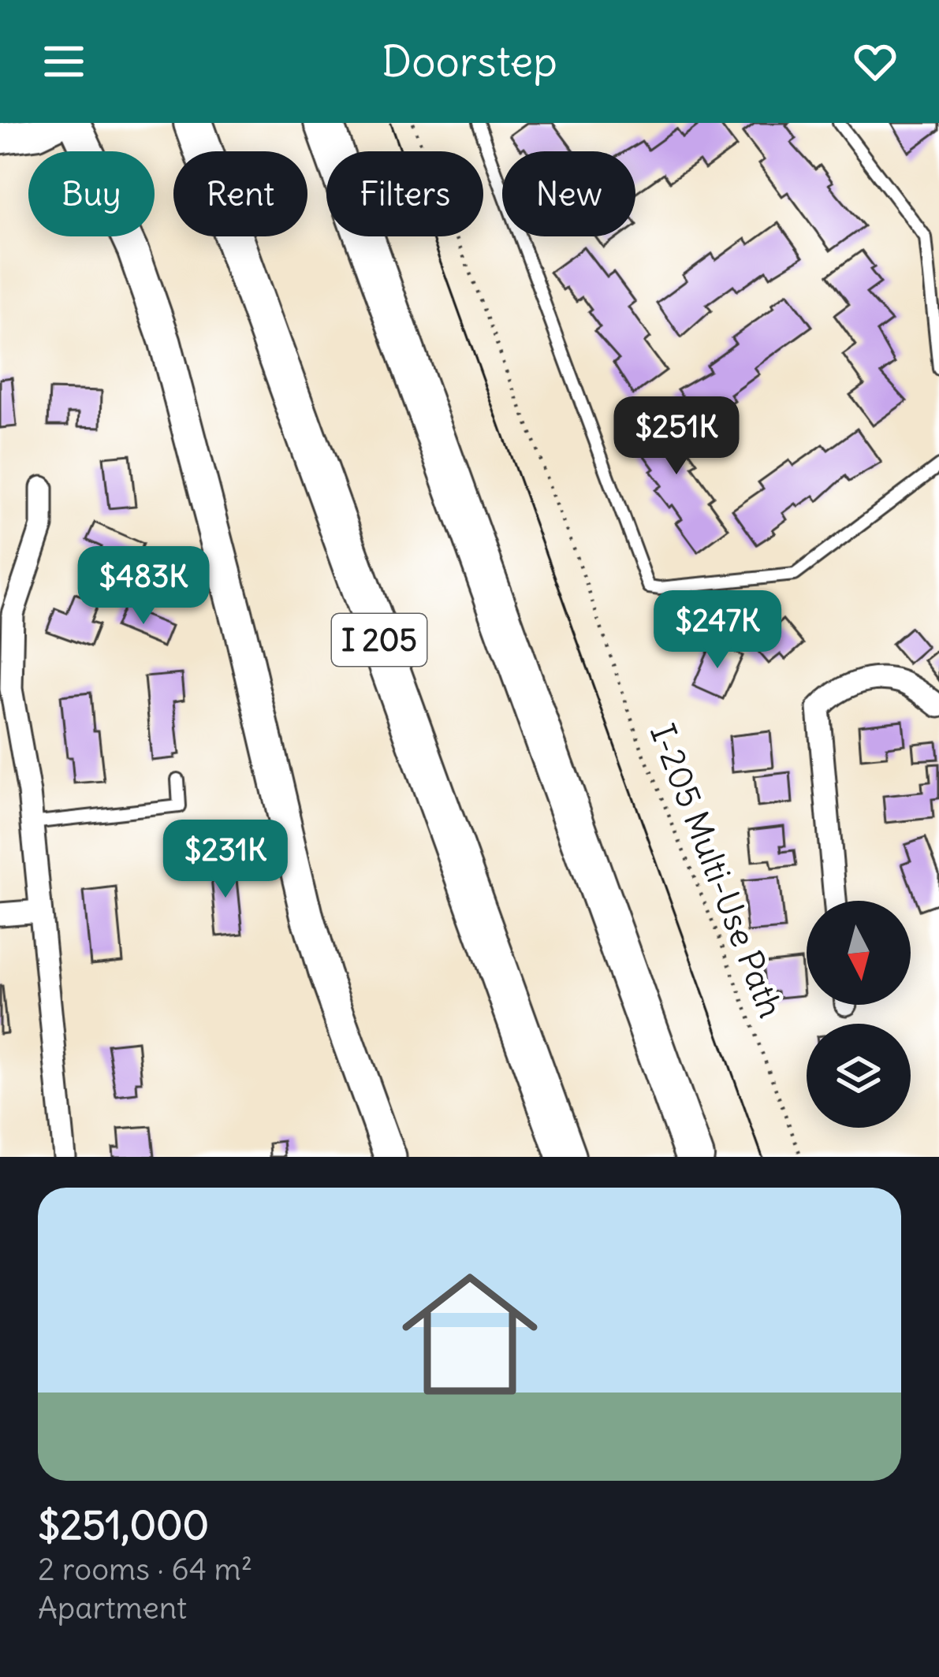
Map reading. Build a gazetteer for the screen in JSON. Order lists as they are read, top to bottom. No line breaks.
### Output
{"streets":{"highway":["I 205"],"path":["I-205 Multi-Use Path"]},"north":"bottom","page":{"header":"Doorstep","chip":["Buy","Rent","Filters","New"],"price":["$251K","$483K","$247K","$231K"],"list":[{"name":"$251,000","note":"2 rooms · 64 m² · Apartment"}]}}
